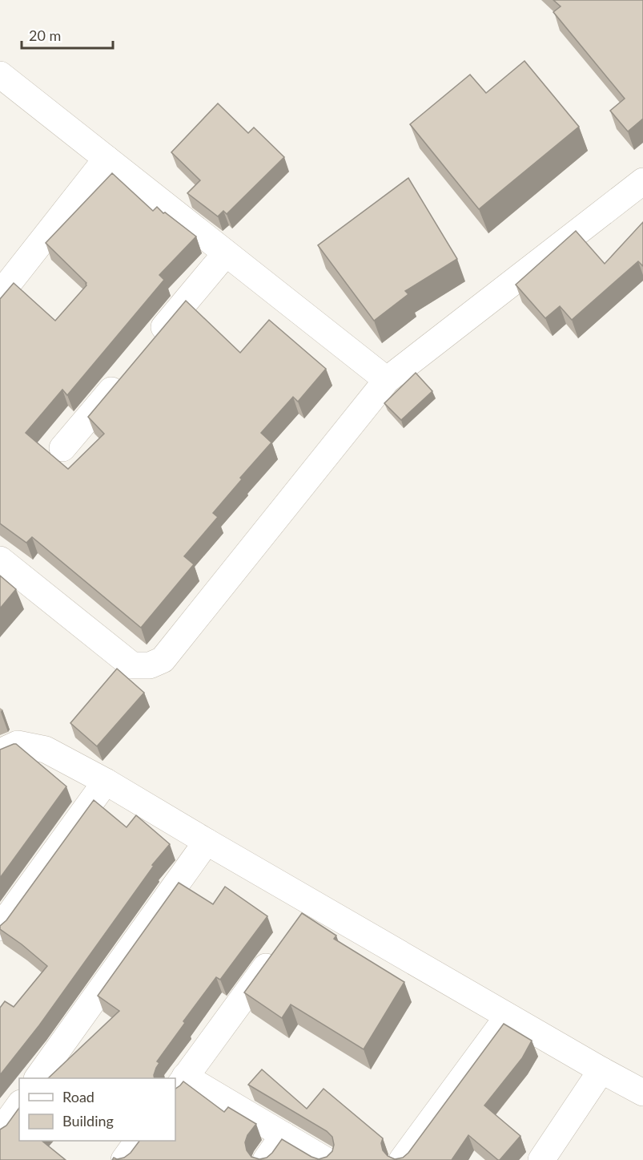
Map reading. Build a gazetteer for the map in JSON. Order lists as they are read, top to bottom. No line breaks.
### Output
{"legend":["Road","Building"],"scale_bar":"20 m"}
